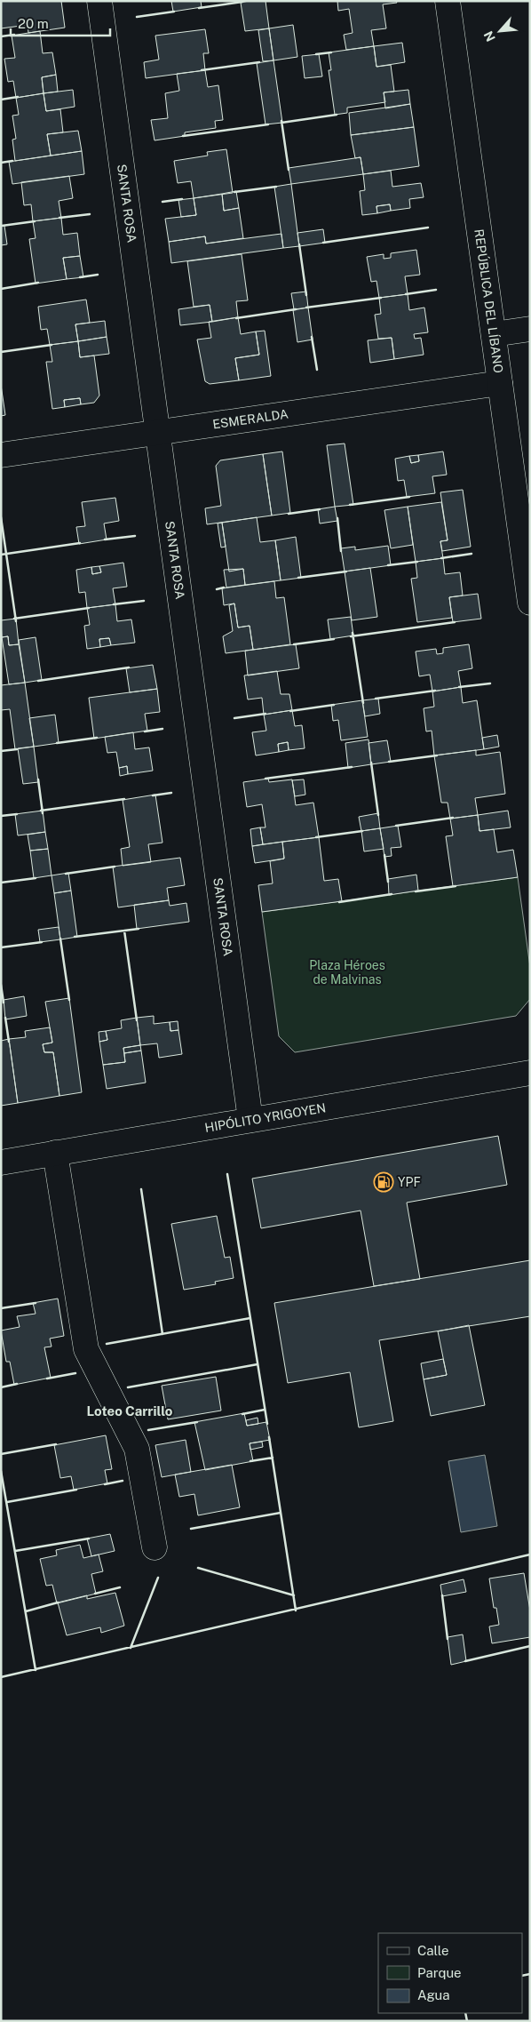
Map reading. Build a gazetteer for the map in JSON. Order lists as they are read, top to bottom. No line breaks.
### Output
{"streets":{"street":["SANTA ROSA","REPÚBLICA DEL LÍBANO","ESMERALDA","HIPÓLITO YRIGOYEN"]},"crossings":[["SANTA ROSA","ESMERALDA"],["SANTA ROSA","HIPÓLITO YRIGOYEN"],["REPÚBLICA DEL LÍBANO","ESMERALDA"]],"districts":["Loteo Carrillo"],"parks":["Plaza Héroes de Malvinas"],"places":{"fuel station":["YPF"]},"legend":["Calle","Parque","Agua"],"scale_bar":"20 m","north":"bottom left"}
